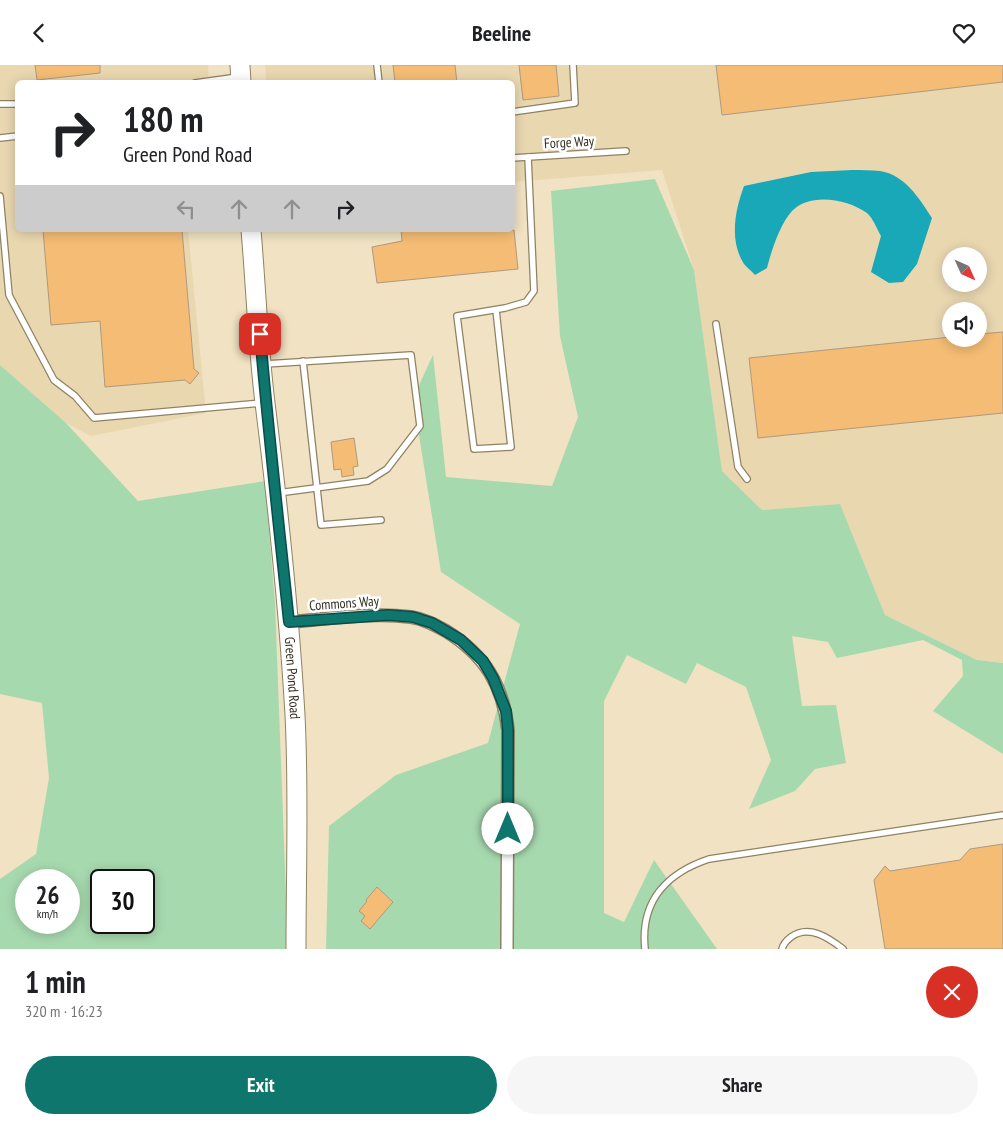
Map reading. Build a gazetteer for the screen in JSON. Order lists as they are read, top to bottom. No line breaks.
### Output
{"streets":{"main road":["Green Pond Road"],"street":["Commons Way"],"lane":["Forge Way"]},"crossings":[["Commons Way","Green Pond Road"]],"north":"bottom right","page":{"header":"Beeline","turn":["180 m","Green Pond Road"],"speed":"26 km/h","limit":"30","heading":["1 min","320 m · 16:23"],"buttons":["Exit","Share"]}}
